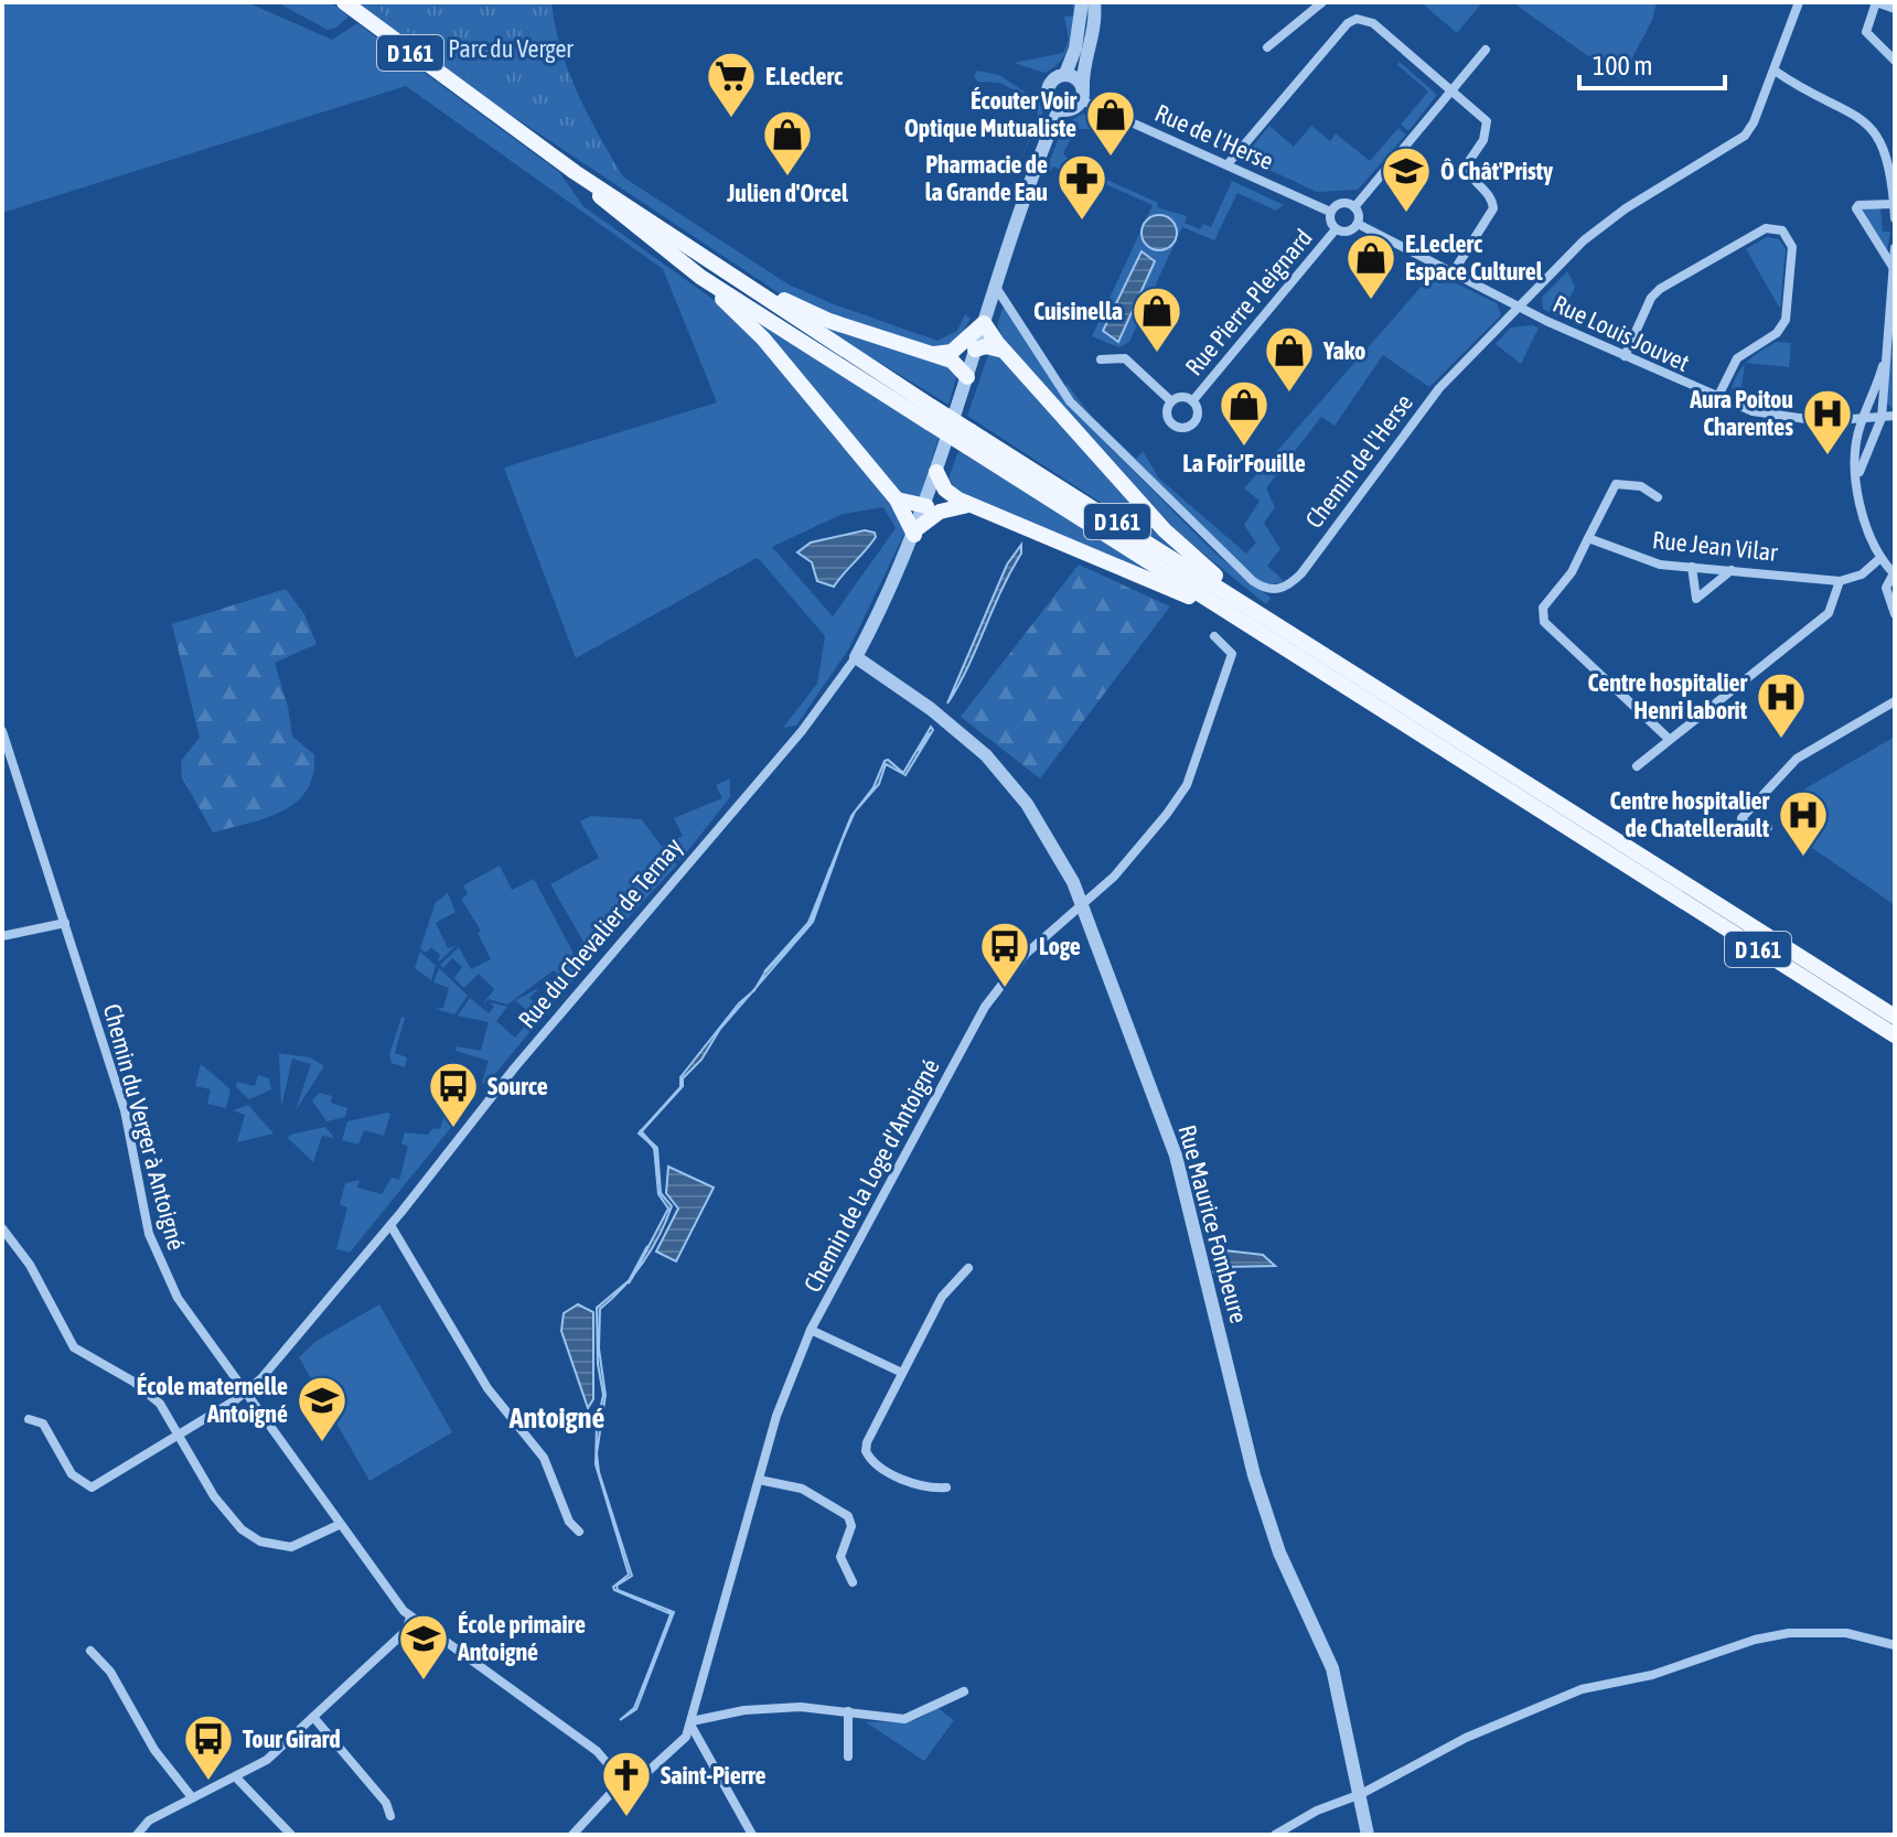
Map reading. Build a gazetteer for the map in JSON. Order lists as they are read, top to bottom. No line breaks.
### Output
{"streets":{"main road":["D 161"],"street":["Rue de l'Herse","Rue Pierre Pleignard","Rue Louis Jouvet","Chemin de l'Herse","Rue Jean Vilar","Rue du Chevalier de Ternay","Chemin du Verger à Antoigné","Chemin de la Loge d'Antoigné","Rue Maurice Fombeure"]},"crossings":[["Rue de l'Herse","Rue Pierre Pleignard"],["Rue de l'Herse","Rue du Chevalier de Ternay"],["Rue Louis Jouvet","Chemin de l'Herse"],["Chemin de l'Herse","Rue du Chevalier de Ternay"],["Rue du Chevalier de Ternay","Chemin du Verger à Antoigné"],["Rue du Chevalier de Ternay","Rue Maurice Fombeure"],["Chemin du Verger à Antoigné","Chemin de la Loge d'Antoigné"],["Chemin de la Loge d'Antoigné","Rue Maurice Fombeure"]],"districts":["Antoigné"],"parks":["Parc du Verger"],"places":{"supermarket":["E.Leclerc"],"shop":["Écouter Voir Optique Mutualiste","Julien d'Orcel","E.Leclerc Espace Culturel","Cuisinella","Yako","La Foir'Fouille"],"school or university":["Ô Chât'Pristy","École maternelle Antoigné","École primaire Antoigné"],"pharmacy":["Pharmacie de la Grande Eau"],"hospital":["Aura Poitou Charentes","Centre hospitalier Henri laborit","Centre hospitalier de Chatellerault"],"bus stop":["Loge","Source","Tour Girard"],"church":["Saint-Pierre"]},"scale_bar":"100 m"}
